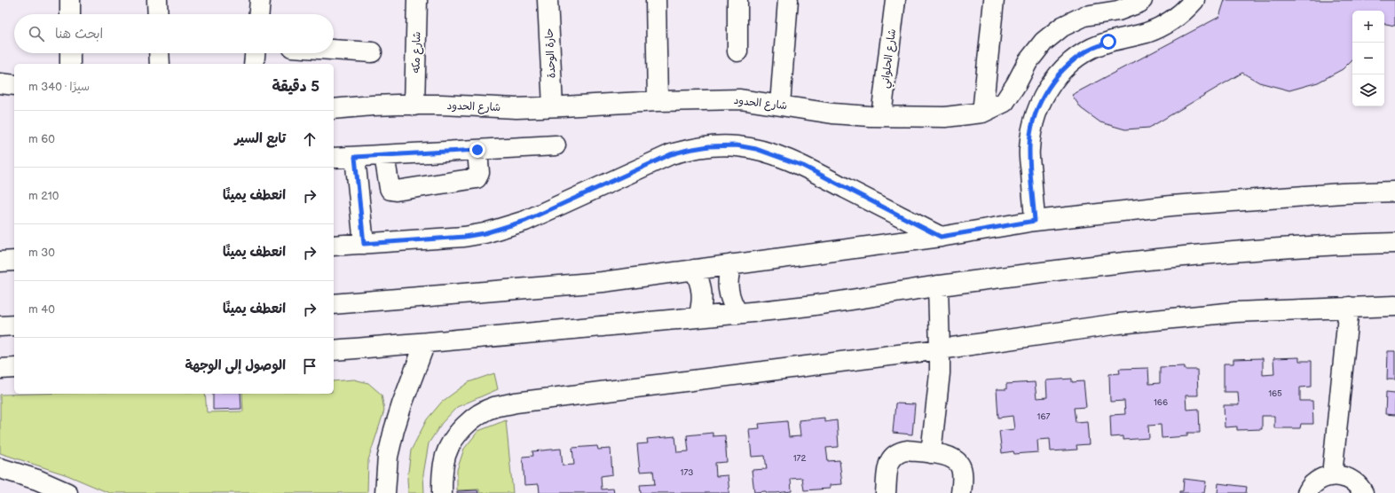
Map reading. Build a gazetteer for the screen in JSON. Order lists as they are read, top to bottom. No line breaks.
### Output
{"streets":{"street":["شارع مكه","حارة الوحدة","شارع الحلواني","شارع الحدود"]},"crossings":[["شارع مكه","شارع الحدود"],["حارة الوحدة","شارع الحدود"],["شارع الحلواني","شارع الحدود"]],"house_numbers":["165","166","167","172","173"],"page":{"map_buttons":["+","−"],"search":"ابحث هنا","heading":["5 دقيقة","سيرًا · 340 m"],"list":[["تابع السير","60 m"],["انعطف يمينًا","210 m"],["انعطف يمينًا","30 m"],["انعطف يمينًا","40 m"],"الوصول إلى الوجهة"]}}
